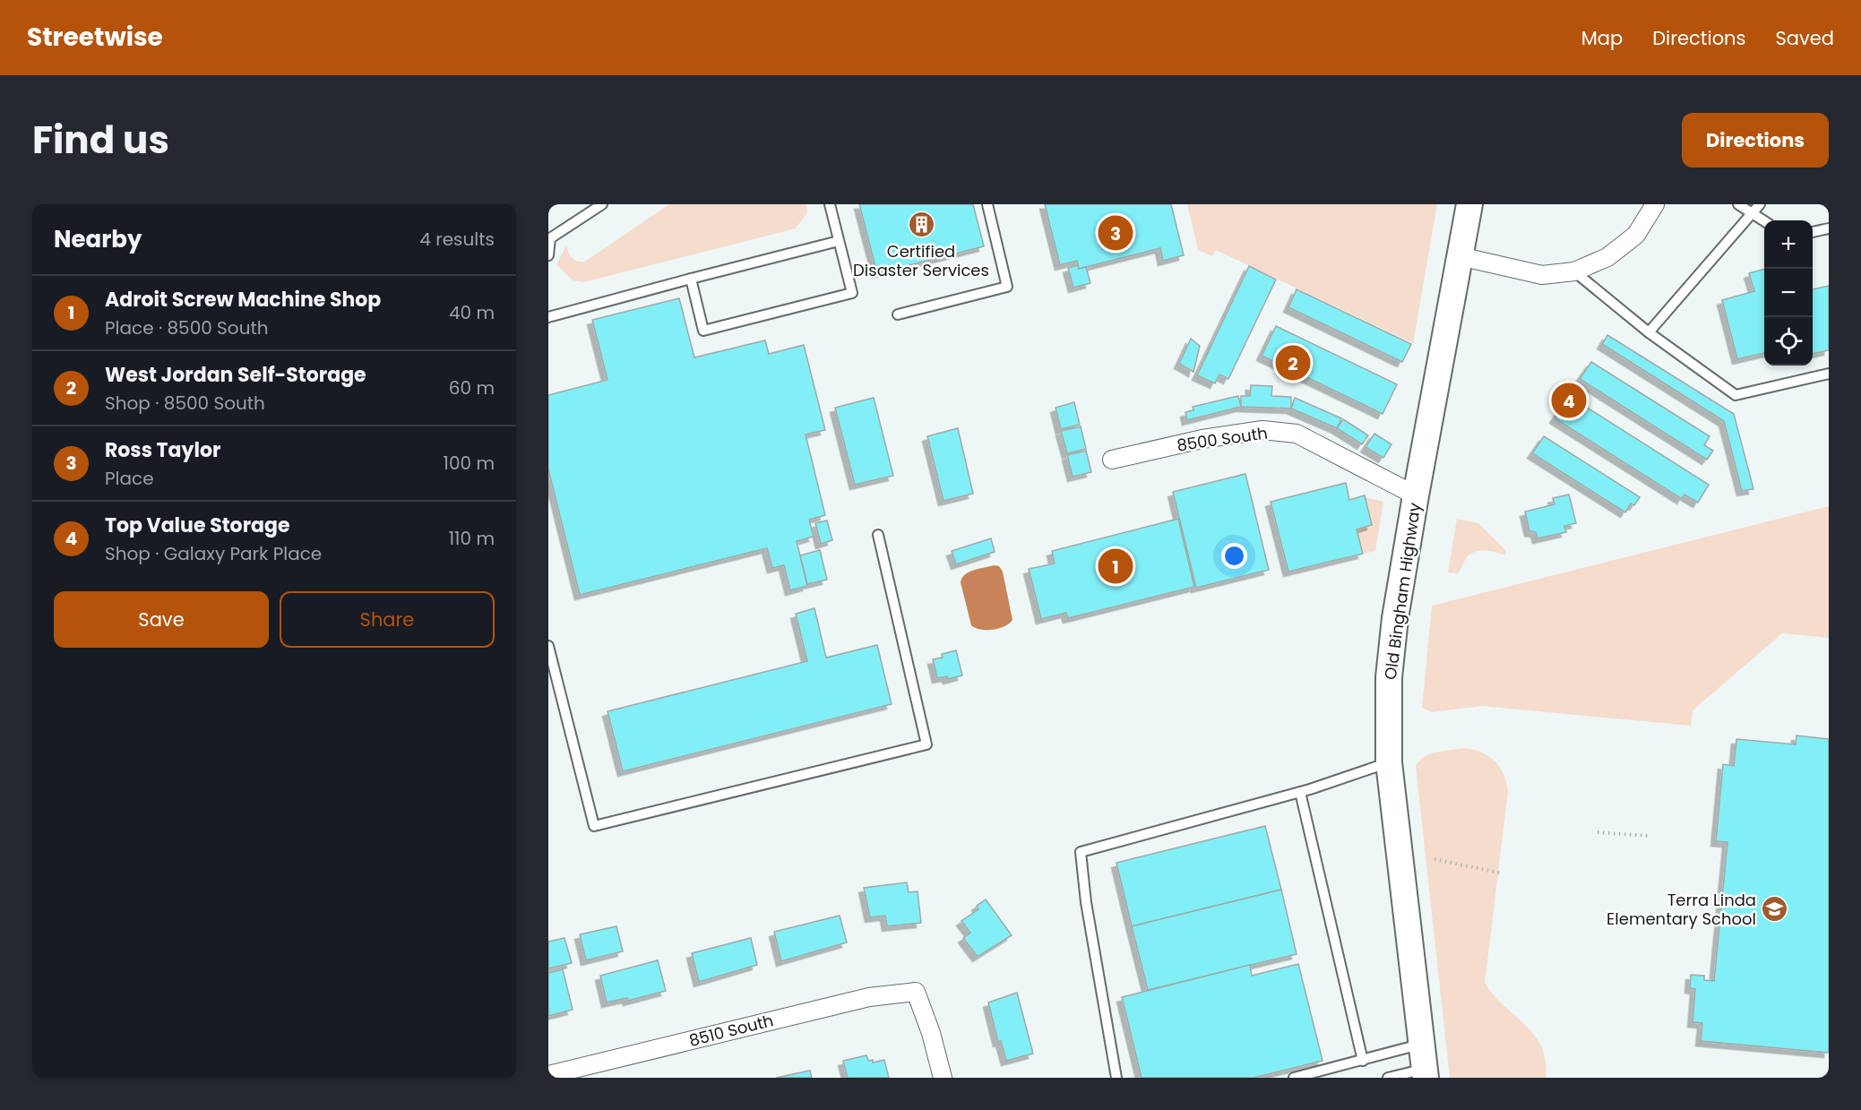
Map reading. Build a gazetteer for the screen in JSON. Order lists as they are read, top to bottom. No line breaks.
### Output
{"streets":{"street":["8500 South","Old Bingham Highway","8510 South"]},"crossings":[["8500 South","Old Bingham Highway"]],"places":{"building":["Certified Disaster Services"],"school or university":["Terra Linda Elementary School"]},"page":{"header":"Streetwise","nav":["Map","Directions","Saved"],"title":"Find us","buttons":["Directions",["Save","Share"]],"heading":["Nearby","4 results"],"pins":["3","2","4","1"],"map_buttons":["+","−"],"list":[{"mark":"1","name":"Adroit Screw Machine Shop","note":"Place · 8500 South","value":"40 m"},{"mark":"2","name":"West Jordan Self-Storage","note":"Shop · 8500 South","value":"60 m"},{"mark":"3","name":"Ross Taylor","note":"Place","value":"100 m"},{"mark":"4","name":"Top Value Storage","note":"Shop · Galaxy Park Place","value":"110 m"}]}}
